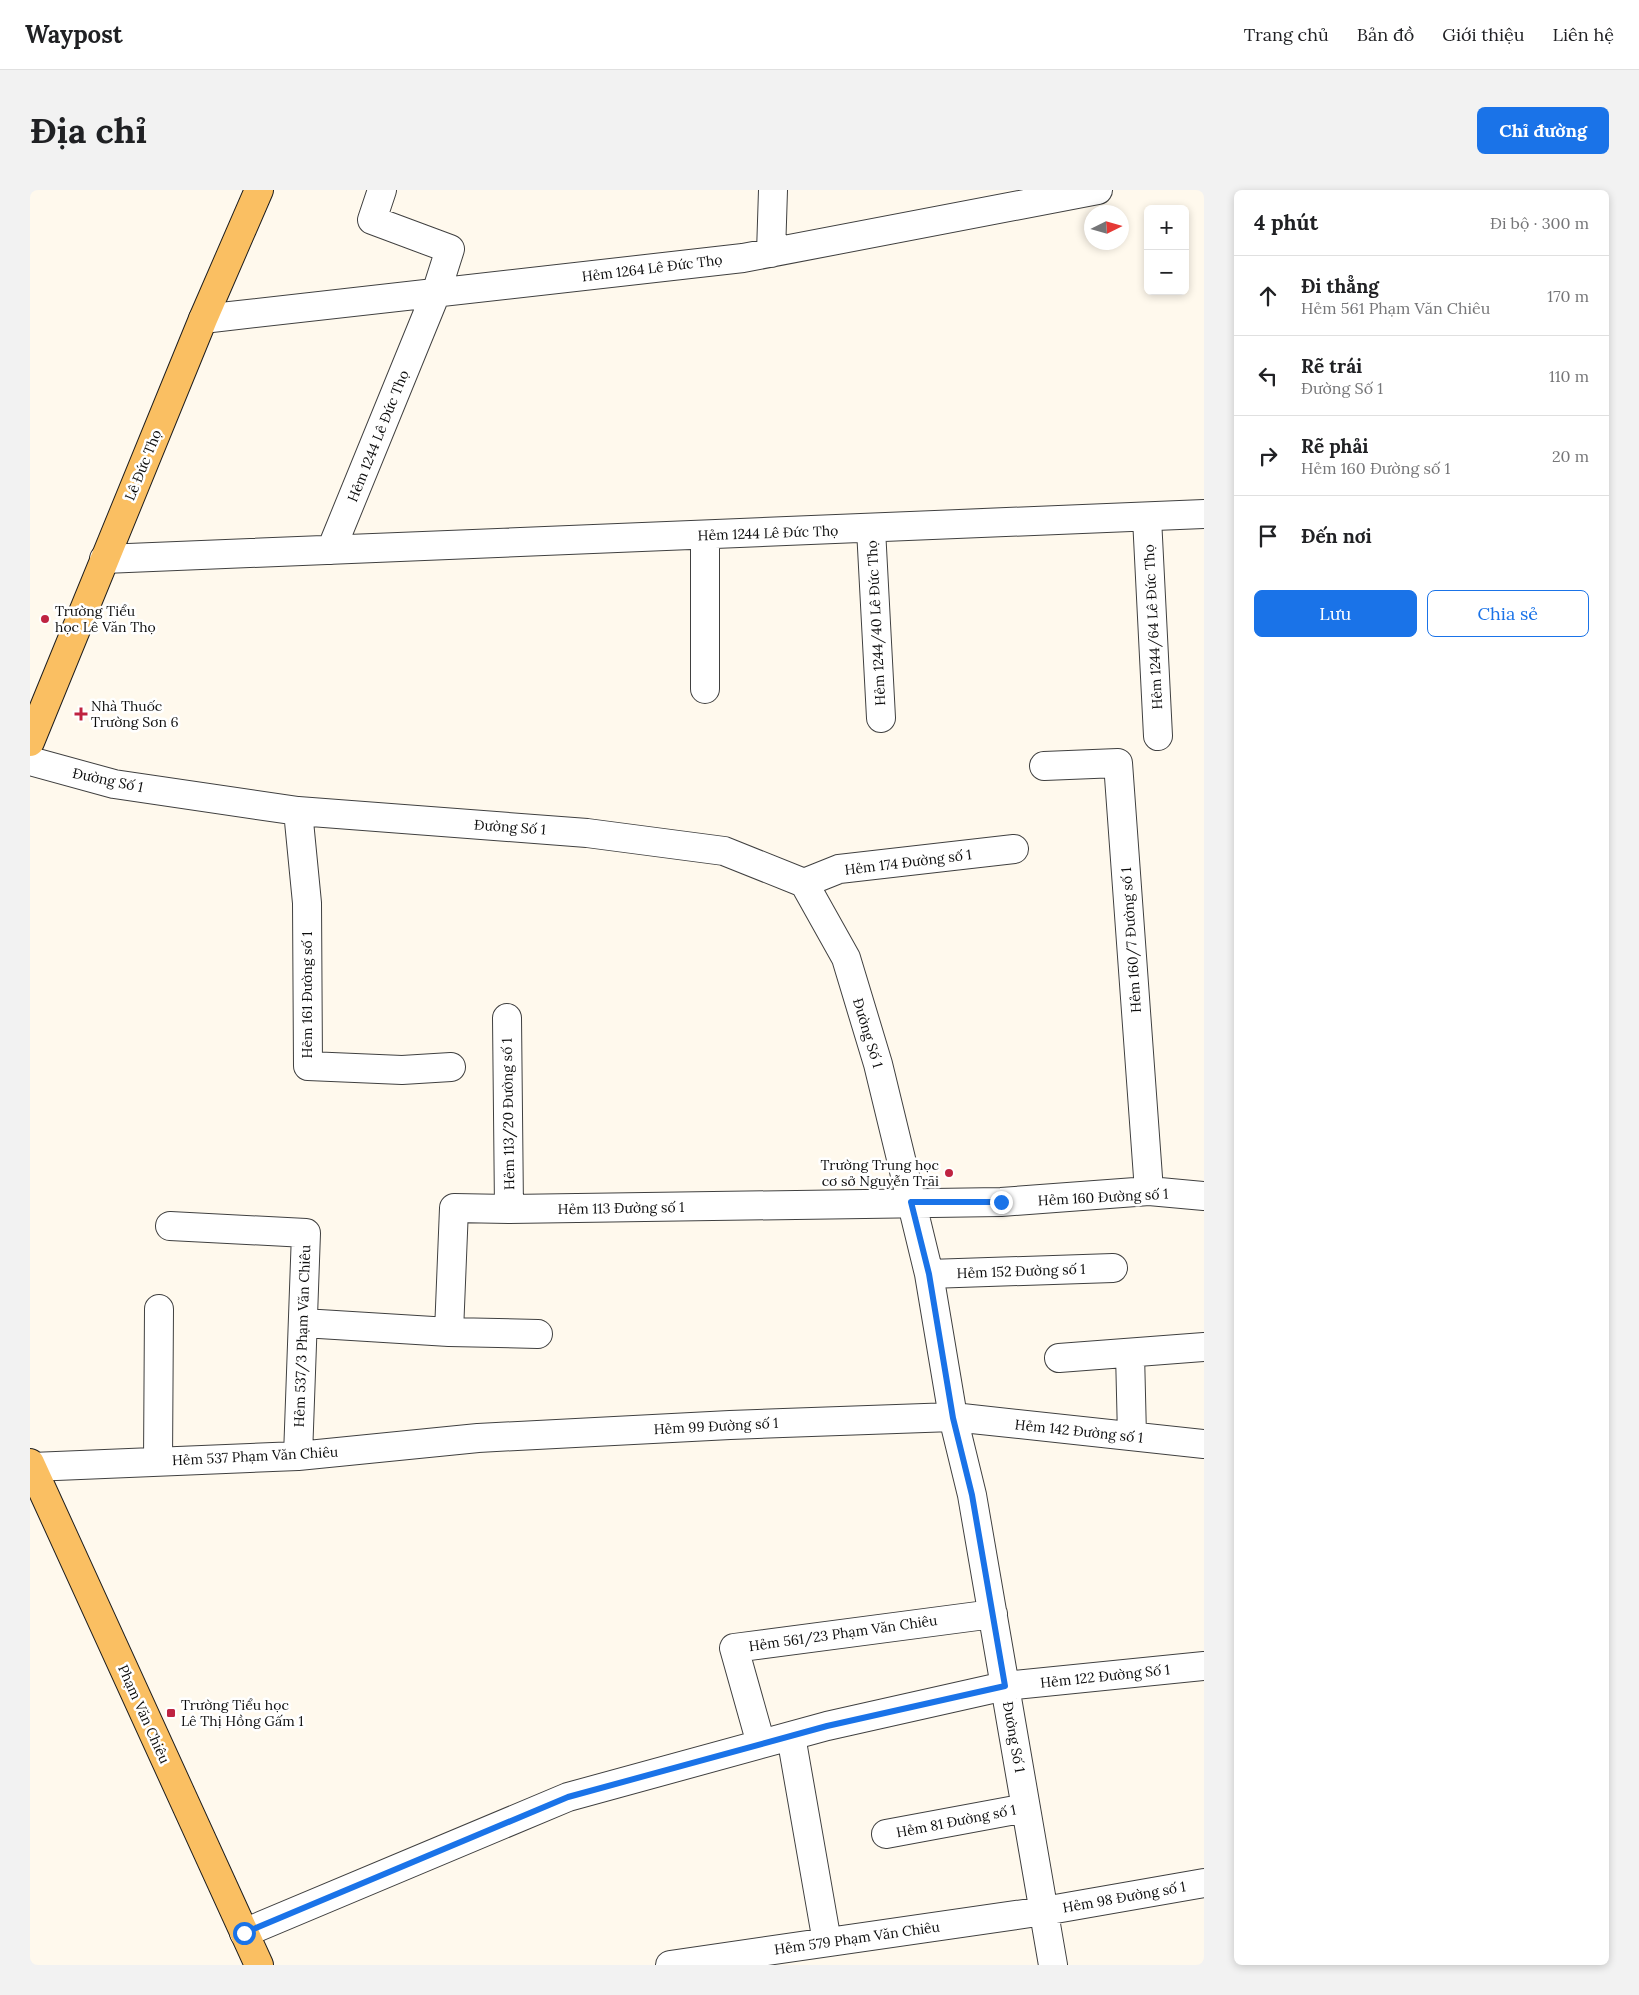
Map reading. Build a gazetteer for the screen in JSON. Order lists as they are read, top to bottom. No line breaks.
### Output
{"streets":{"main road":["Lê Đức Thọ","Phạm Văn Chiêu"],"street":["Hẻm 1264 Lê Đức Thọ","Hẻm 1244 Lê Đức Thọ","Hẻm 1244/40 Lê Đức Thọ","Hẻm 1244/64 Lê Đức Thọ","Đường Số 1","Hẻm 174 Đường số 1","Hẻm 160/7 Đường số 1","Hẻm 161 Đường số 1","Hẻm 113/20 Đường số 1","Hẻm 160 Đường số 1","Hẻm 113 Đường số 1","Hẻm 152 Đường số 1","Hẻm 537/3 Phạm Văn Chiêu","Hẻm 99 Đường số 1","Hẻm 142 Đường số 1","Hẻm 537 Phạm Văn Chiêu","Hẻm 561/23 Phạm Văn Chiêu","Hẻm 122 Đường Số 1","Hẻm 81 Đường số 1","Hẻm 98 Đường số 1","Hẻm 579 Phạm Văn Chiêu"]},"crossings":[["Hẻm 1264 Lê Đức Thọ","Hẻm 1244 Lê Đức Thọ"],["Hẻm 1264 Lê Đức Thọ","Lê Đức Thọ"],["Hẻm 1244 Lê Đức Thọ","Lê Đức Thọ"],["Hẻm 1244 Lê Đức Thọ","Hẻm 1244/40 Lê Đức Thọ"],["Hẻm 1244 Lê Đức Thọ","Hẻm 1244/64 Lê Đức Thọ"],["Đường Số 1","Hẻm 174 Đường số 1"],["Đường Số 1","Hẻm 161 Đường số 1"],["Đường Số 1","Hẻm 160 Đường số 1"],["Đường Số 1","Hẻm 113 Đường số 1"],["Đường Số 1","Hẻm 152 Đường số 1"],["Đường Số 1","Hẻm 99 Đường số 1"],["Đường Số 1","Hẻm 142 Đường số 1"],["Đường Số 1","Hẻm 561/23 Phạm Văn Chiêu"],["Đường Số 1","Hẻm 122 Đường Số 1"],["Đường Số 1","Hẻm 81 Đường số 1"],["Đường Số 1","Hẻm 98 Đường số 1"],["Đường Số 1","Hẻm 579 Phạm Văn Chiêu"],["Hẻm 160/7 Đường số 1","Hẻm 160 Đường số 1"],["Hẻm 113/20 Đường số 1","Hẻm 113 Đường số 1"],["Hẻm 160 Đường số 1","Hẻm 113 Đường số 1"],["Hẻm 537/3 Phạm Văn Chiêu","Hẻm 537 Phạm Văn Chiêu"],["Hẻm 99 Đường số 1","Hẻm 142 Đường số 1"],["Hẻm 99 Đường số 1","Hẻm 537 Phạm Văn Chiêu"],["Hẻm 537 Phạm Văn Chiêu","Phạm Văn Chiêu"],["Hẻm 561/23 Phạm Văn Chiêu","Hẻm 122 Đường Số 1"],["Hẻm 122 Đường Số 1","Phạm Văn Chiêu"],["Hẻm 98 Đường số 1","Hẻm 579 Phạm Văn Chiêu"]],"places":{"other":["Trường Tiểu học Lê Văn Thọ","Trường Trung học cơ sở Nguyễn Trãi"],"health":["Nhà Thuốc Trường Sơn 6"],"transit":["Trường Tiểu học Lê Thị Hồng Gấm 1"]},"north":"right","page":{"header":"Waypost","nav":["Trang chủ","Bản đồ","Giới thiệu","Liên hệ"],"buttons":["Chỉ đường",["Lưu","Chia sẻ"]],"title":"Địa chỉ","heading":["4 phút","Đi bộ · 300 m"],"map_buttons":["+","−"],"list":[["Đi thẳng","Hẻm 561 Phạm Văn Chiêu","170 m"],["Rẽ trái","Đường Số 1","110 m"],["Rẽ phải","Hẻm 160 Đường số 1","20 m"],"Đến nơi"]}}
